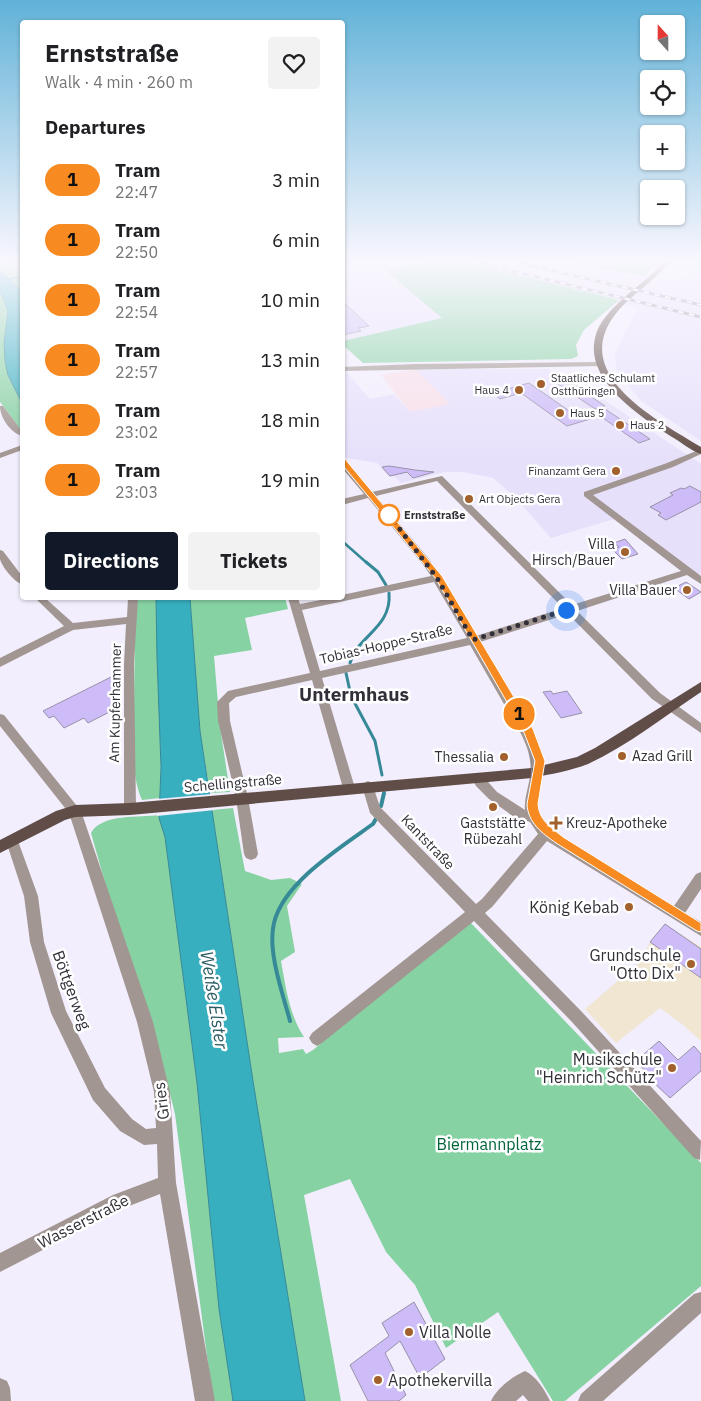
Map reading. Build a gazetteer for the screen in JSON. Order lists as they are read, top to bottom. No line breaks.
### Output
{"streets":{"main road":["Schellingstraße"],"street":["Tobias-Hoppe-Straße","Am Kupferhammer","Kantstraße","Böttgerweg","Gries","Wasserstraße"]},"crossings":[["Tobias-Hoppe-Straße","Schellingstraße"],["Am Kupferhammer","Schellingstraße"],["Schellingstraße","Kantstraße"],["Schellingstraße","Böttgerweg"],["Schellingstraße","Gries"],["Böttgerweg","Gries"],["Gries","Wasserstraße"]],"districts":["Untermhaus"],"water":["Weiße Elster"],"parks":["Biermannplatz"],"places":{"other":["Staatliches Schulamt Ostthüringen","Haus 4","Haus 5","Haus 2","Finanzamt Gera","Art Objects Gera","Ernststraße","Villa Hirsch/Bauer","Villa Bauer","Azad Grill","Thessalia","Gaststätte Rübezahl","König Kebab","Grundschule \"Otto Dix\"","Musikschule \"Heinrich Schütz\"","Villa Nolle","Apothekervilla"],"health":["Kreuz-Apotheke"]},"lines":["tram line 1"],"north":"top","page":{"on_map":"1","map_buttons":["+","−"],"heading":[["Ernststraße","Walk · 4 min · 260 m"],"Departures"],"list":[{"mark":"1","name":"Tram","note":"22:47","value":"3 min"},{"mark":"1","name":"Tram","note":"22:50","value":"6 min"},{"mark":"1","name":"Tram","note":"22:54","value":"10 min"},{"mark":"1","name":"Tram","note":"22:57","value":"13 min"},{"mark":"1","name":"Tram","note":"23:02","value":"18 min"},{"mark":"1","name":"Tram","note":"23:03","value":"19 min"}],"buttons":["Directions","Tickets"]}}
